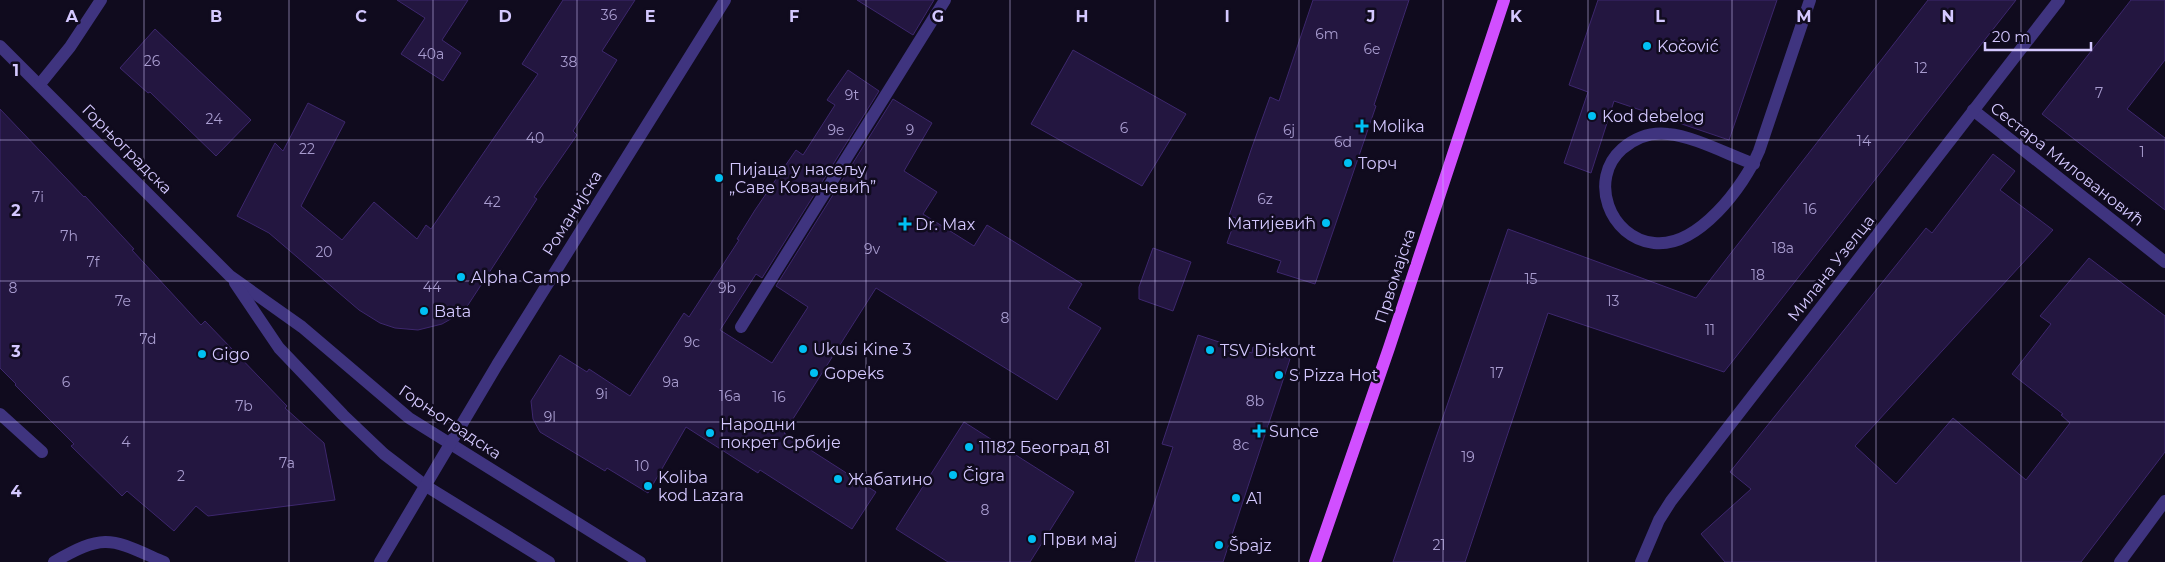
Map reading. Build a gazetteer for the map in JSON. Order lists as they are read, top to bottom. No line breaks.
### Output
{"streets":{"main road":["Првомајска"],"street":["Горњоградска","Сестара Миловановић","Романијска","Милана Узелца"]},"crossings":[["Горњоградска","Романијска"],["Сестара Миловановић","Милана Узелца"]],"places":{"other":["Kočović","Kod debelog","Торч","Пијаца у насељу „Саве Ковачевић”","Матијевић","Alpha Camp","Bata","Ukusi Kine 3","TSV Diskont","Gigo","Gopeks","S Pizza Hot","Народни покрет Србије","11182 Београд 81","Čigra","Жабатино","Koliba kod Lazara","A1","Први мај","Špajz"],"health":["Molika","Dr. Max","Sunce"]},"house_numbers":["36","6m","6e","40a","26","38","12","7","9t","24","6","9e","9","6j","40","14","6d","22","1","7i","6z","42","16","7h","18a","9v","20","7f","18","15","44","8","9b","7e","13","8","11","7d","9c","17","6","9a","9i","16a","16","8b","7b","9l","4","8c","19","7a","10","2","8","21"],"scale_bar":"20 m","grid":{"columns":["A","B","C","D","E","F","G","H","I","J","K","L","M","N"],"rows":["1","2","3","4"]}}
